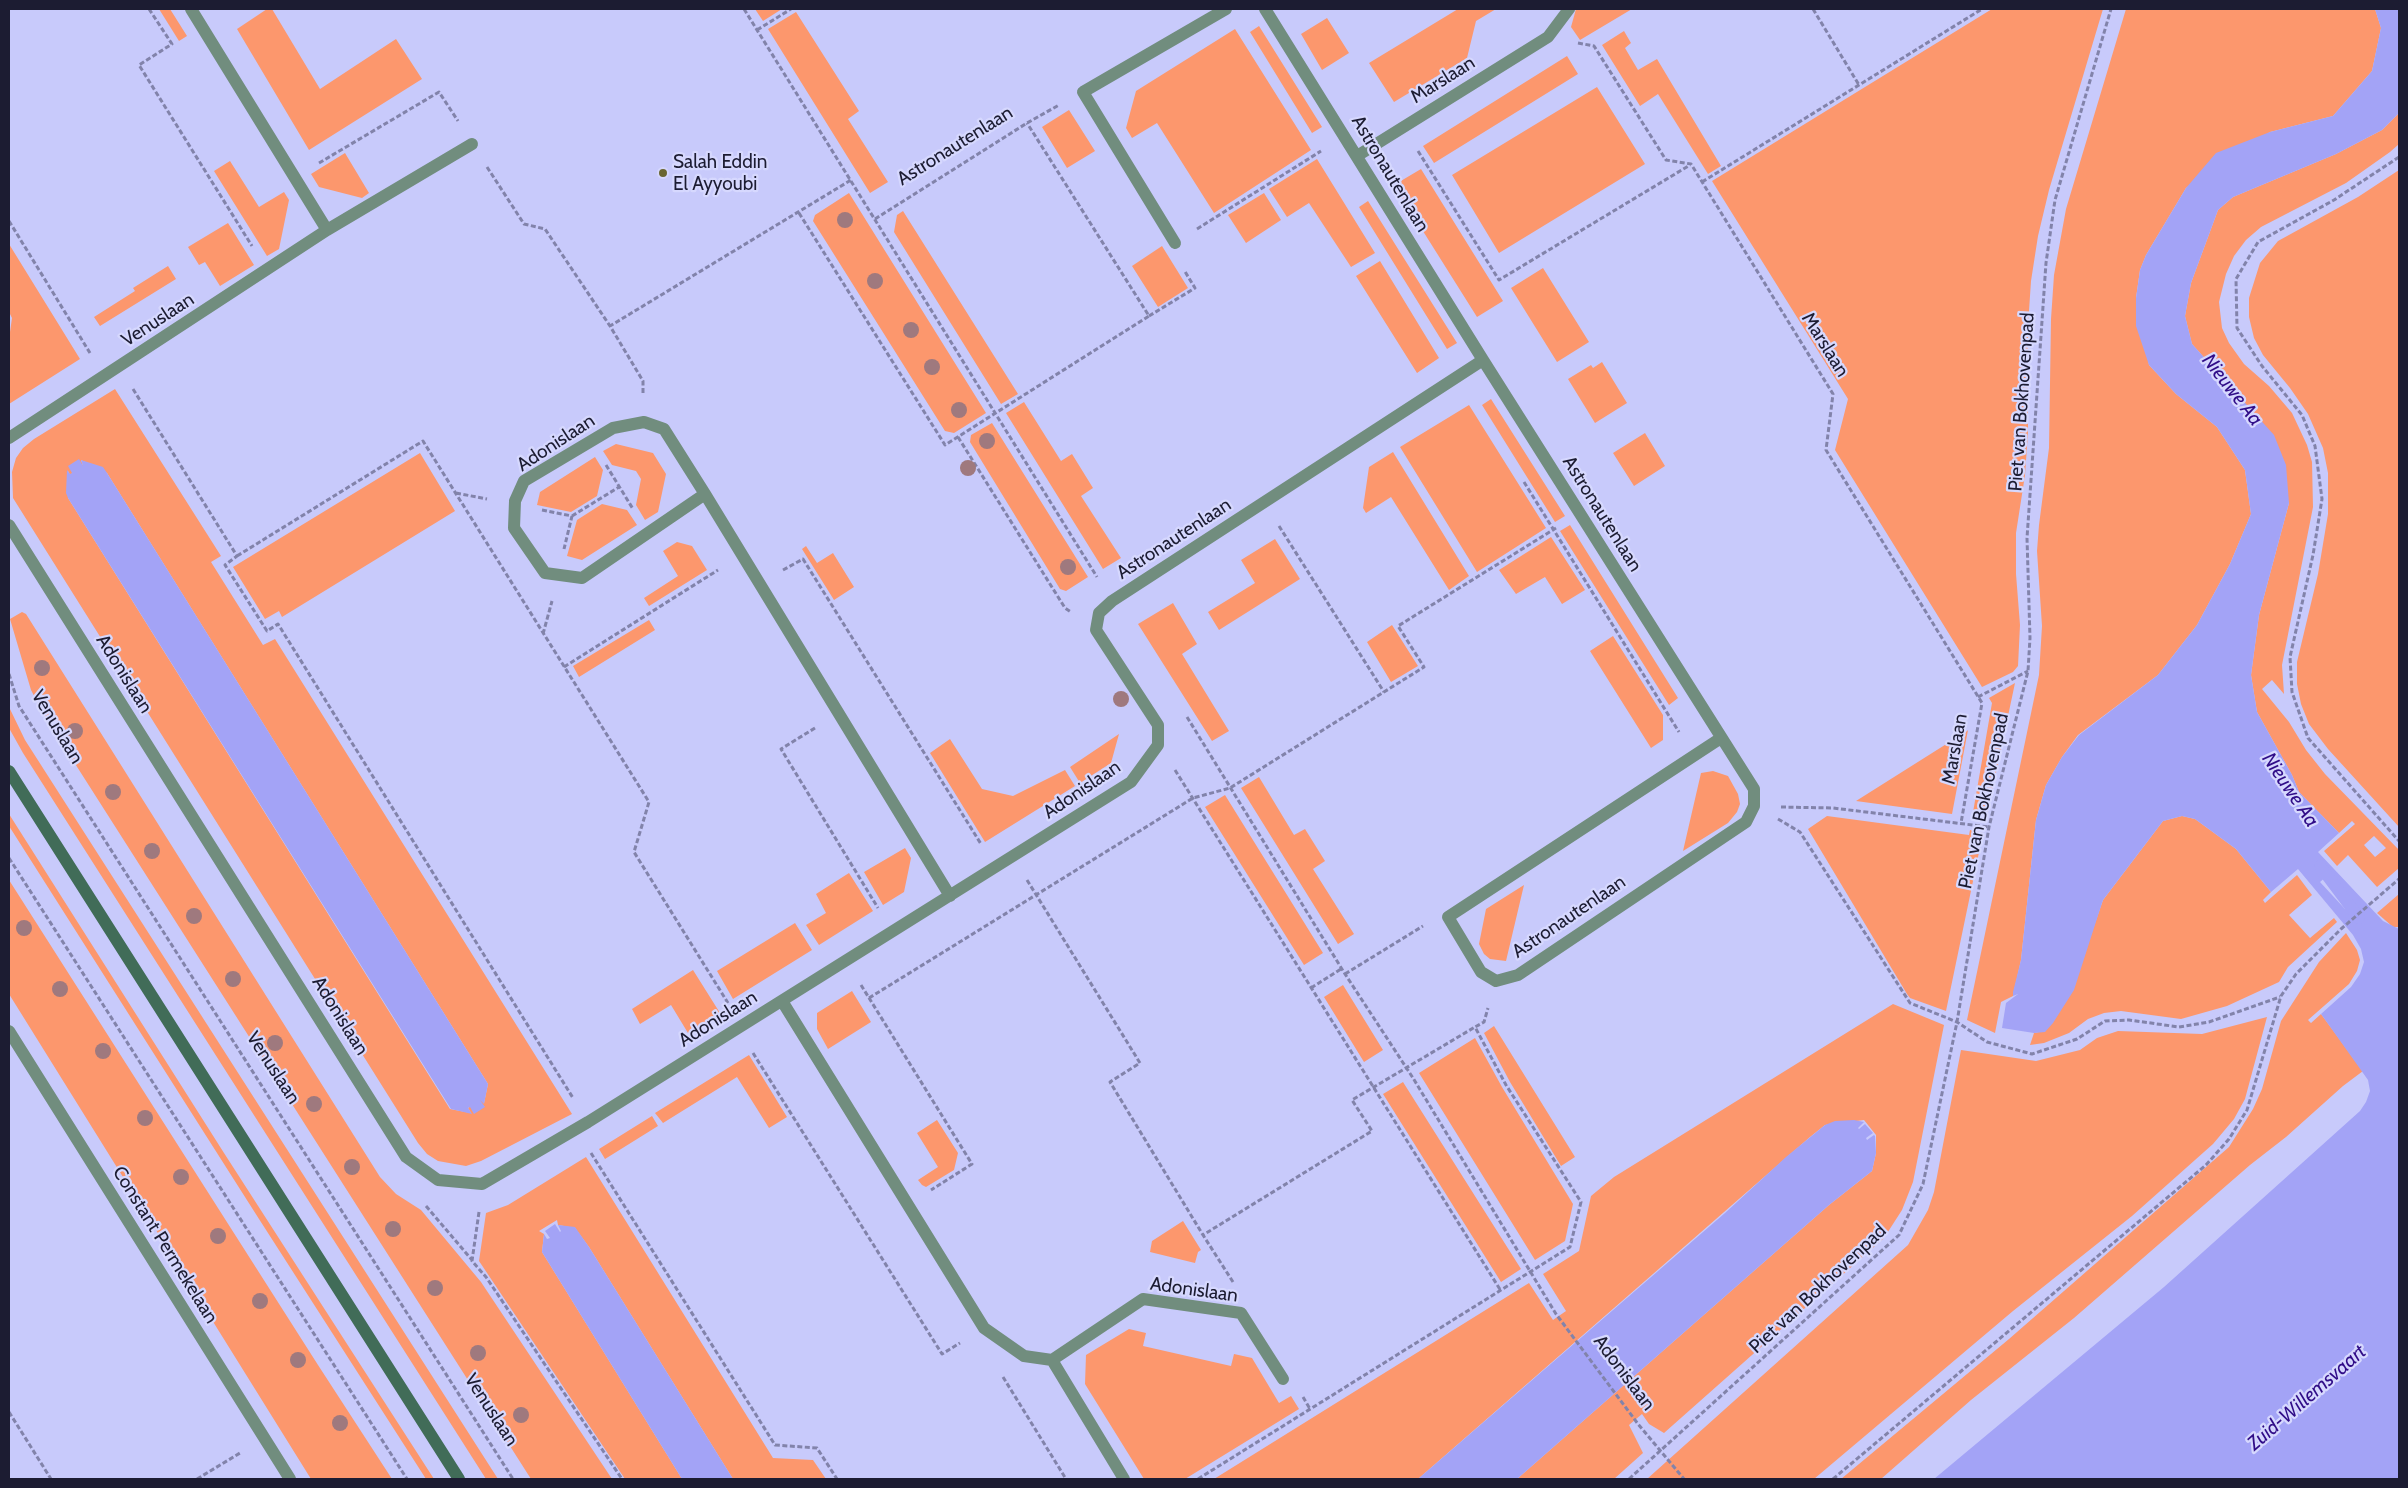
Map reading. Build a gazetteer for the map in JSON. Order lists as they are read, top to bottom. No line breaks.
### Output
{"streets":{"street":["Marslaan","Astronautenlaan","Venuslaan","Adonislaan","Constant Permekelaan"],"path":["Piet van Bokhovenpad"]},"crossings":[["Marslaan","Astronautenlaan"],["Piet van Bokhovenpad","Adonislaan"]],"water":["Nieuwe Aa","Zuid-Willemsvaart"],"places":["Salah Eddin El Ayyoubi"]}
